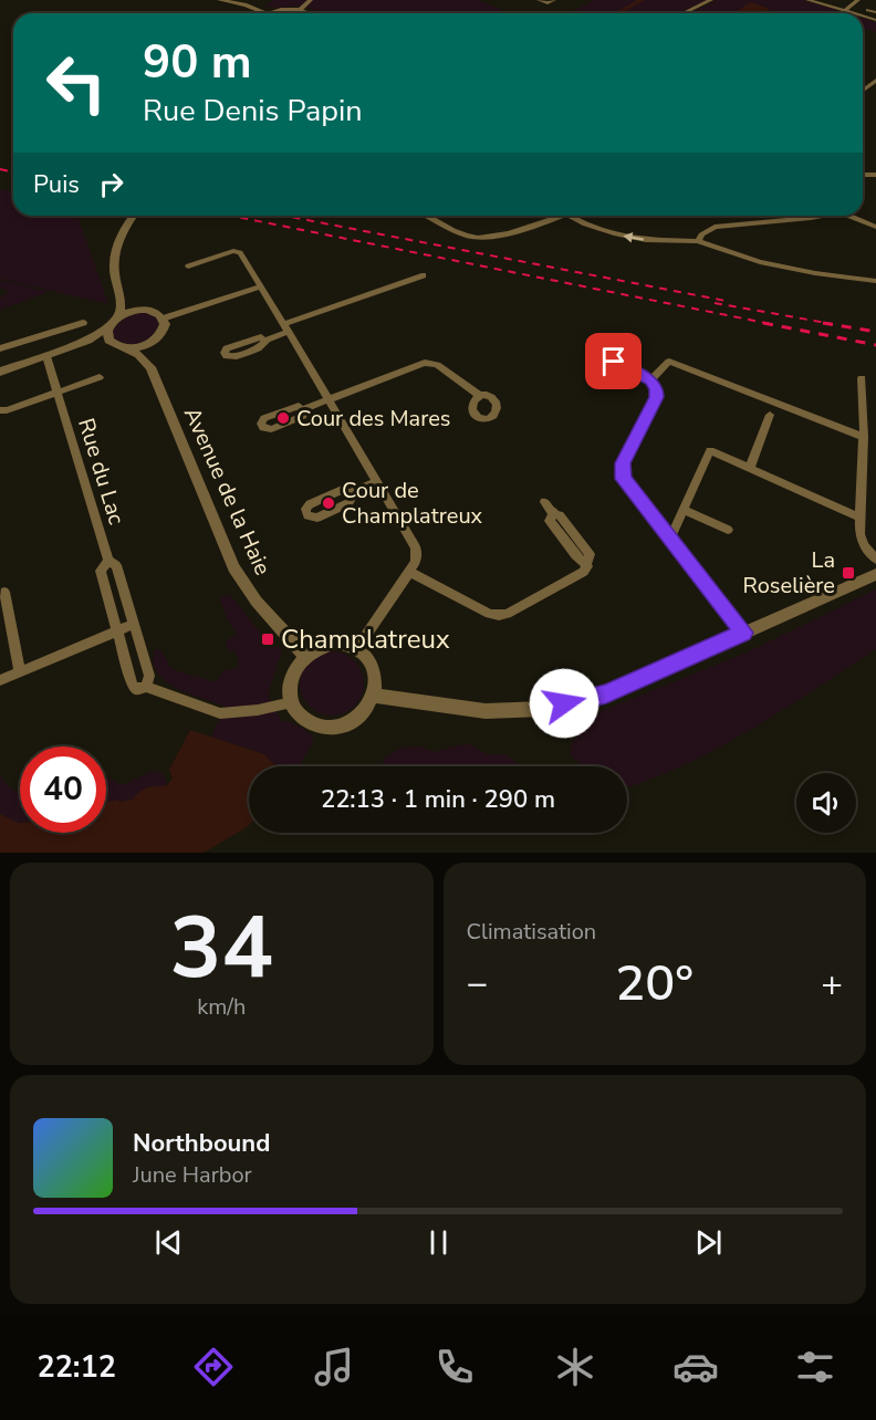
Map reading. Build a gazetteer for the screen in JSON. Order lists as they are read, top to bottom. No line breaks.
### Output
{"streets":{"street":["Rue du Lac","Avenue de la Haie"]},"crossings":[["Rue du Lac","Avenue de la Haie"]],"places":{"other":["Cour des Mares","Cour de Champlatreux"],"transit":["La Roselière","Champlatreux"]},"page":{"turn":["90 m","Rue Denis Papin"],"then":"Puis","limit":"40","trip":"22:13 · 1 min · 290 m","tile":[["34","km/h"],"Climatisation"],"heat":["−","20°","+"],"song":["Northbound","June Harbor"],"tabs":"22:12"}}
